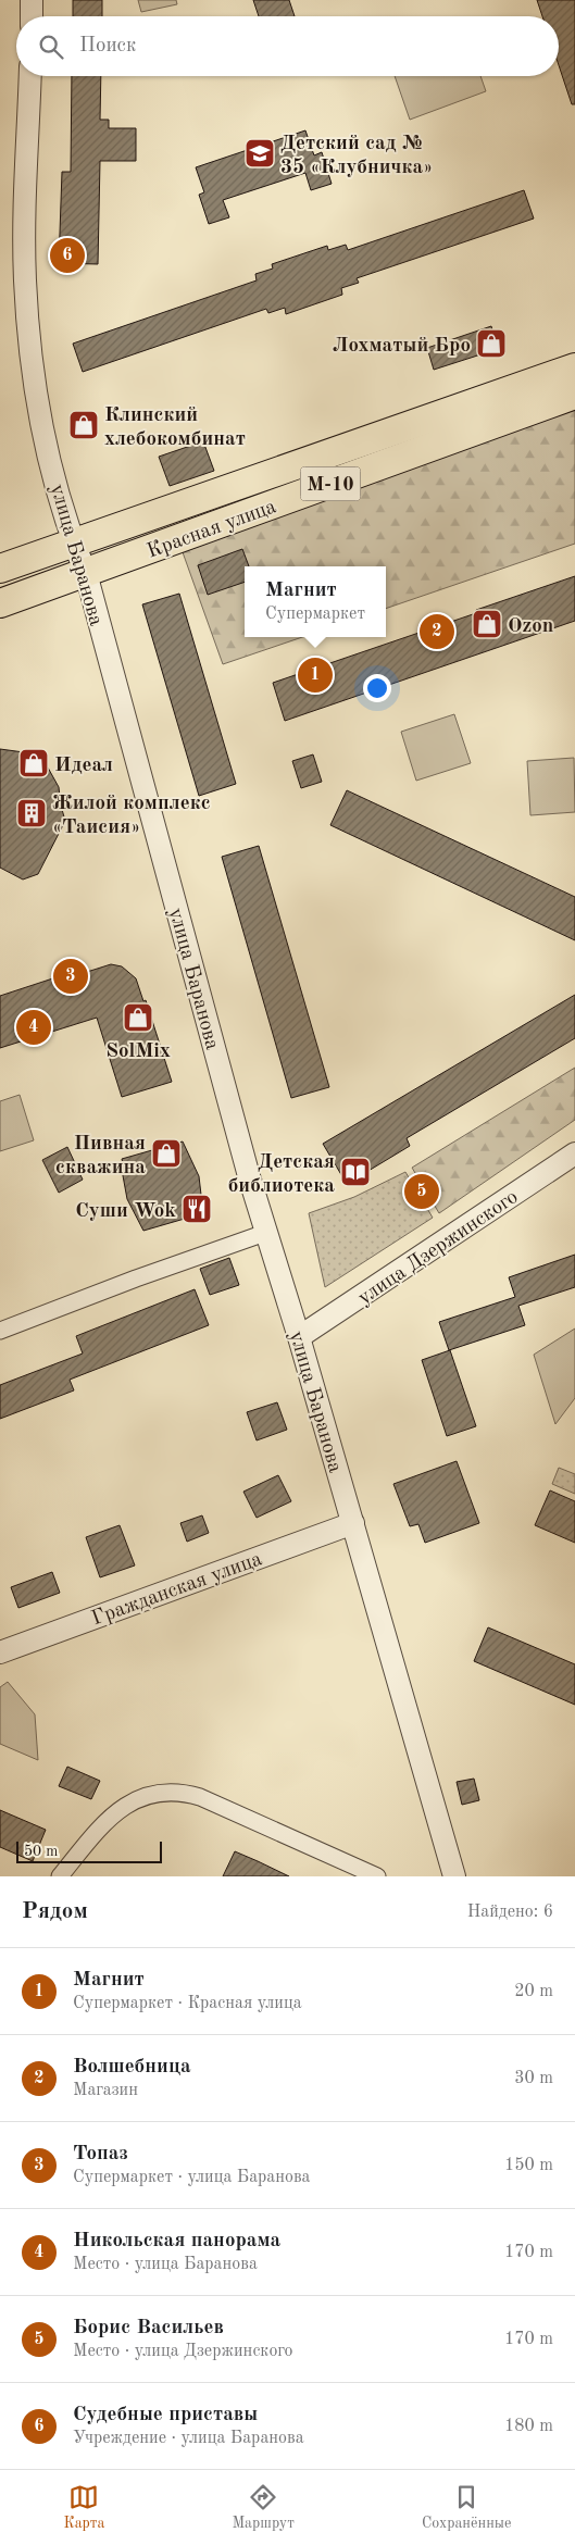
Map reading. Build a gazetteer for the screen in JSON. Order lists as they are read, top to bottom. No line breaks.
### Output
{"streets":{"highway":["М-10","Красная улица"],"street":["улица Баранова","улица Дзержинского","Гражданская улица"]},"crossings":[["Красная улица","улица Баранова"],["улица Баранова","улица Дзержинского"],["улица Баранова","Гражданская улица"]],"places":{"school or university":["Детский сад № 35 «Клубничка»"],"shop":["Лохматый Бро","Клинский хлебокомбинат","Ozon","Идеал","SolMix","Пивная скважина"],"building":["Жилой комплекс «Таисия»"],"library":["Детская библиотека"],"restaurant":["Суши Wok"]},"scale_bar":"50 m","page":{"search":"Поиск","pins":["6","2","1","3","4","5"],"popup":["Магнит","Супермаркет"],"scale":"50 m","heading":["Рядом","Найдено: 6"],"list":[{"mark":"1","name":"Магнит","note":"Супермаркет · Красная улица","value":"20 m"},{"mark":"2","name":"Волшебница","note":"Магазин","value":"30 m"},{"mark":"3","name":"Топаз","note":"Супермаркет · улица Баранова","value":"150 m"},{"mark":"4","name":"Никольская панорама","note":"Место · улица Баранова","value":"170 m"},{"mark":"5","name":"Борис Васильев","note":"Место · улица Дзержинского","value":"170 m"},{"mark":"6","name":"Судебные приставы","note":"Учреждение · улица Баранова","value":"180 m"}],"nav":["Карта","Маршрут","Сохранённые"]}}
